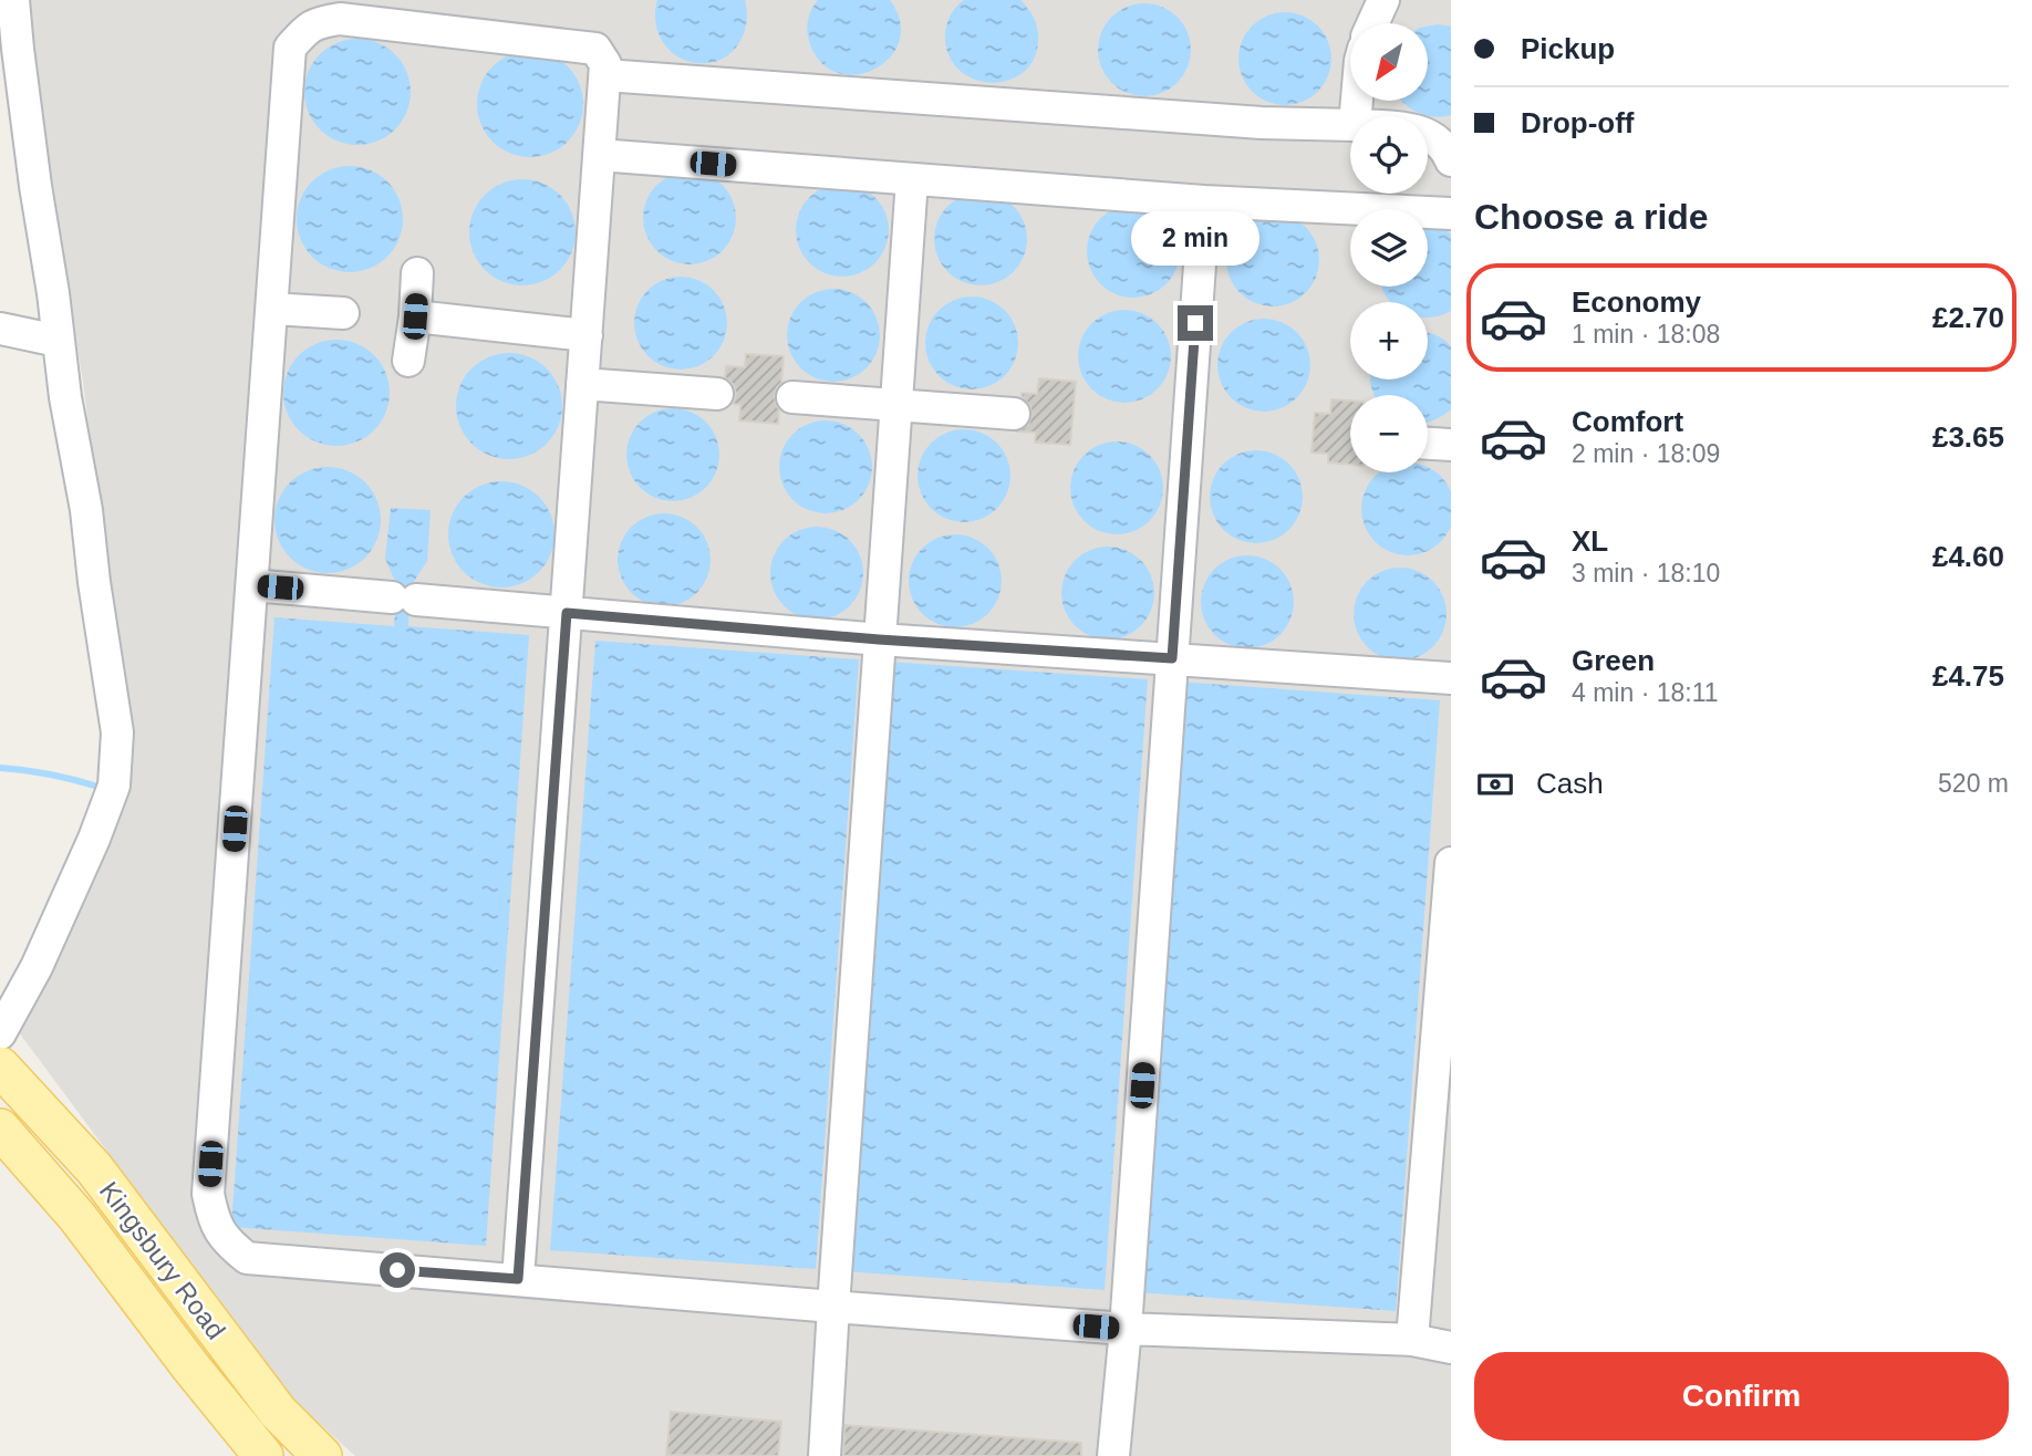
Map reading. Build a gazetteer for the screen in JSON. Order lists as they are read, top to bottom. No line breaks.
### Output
{"streets":{"main road":["Kingsbury Road"]},"north":"bottom left","page":{"banner":["Pickup","Drop-off"],"map_buttons":["+","−"],"heading":"Choose a ride","bubble":"2 min","list":[{"name":"Economy","note":"1 min · 18:08","value":"£2.70"},{"name":"Comfort","note":"2 min · 18:09","value":"£3.65"},{"name":"XL","note":"3 min · 18:10","value":"£4.60"},{"name":"Green","note":"4 min · 18:11","value":"£4.75"}],"pay":["Cash","520 m"],"buttons":"Confirm"}}
